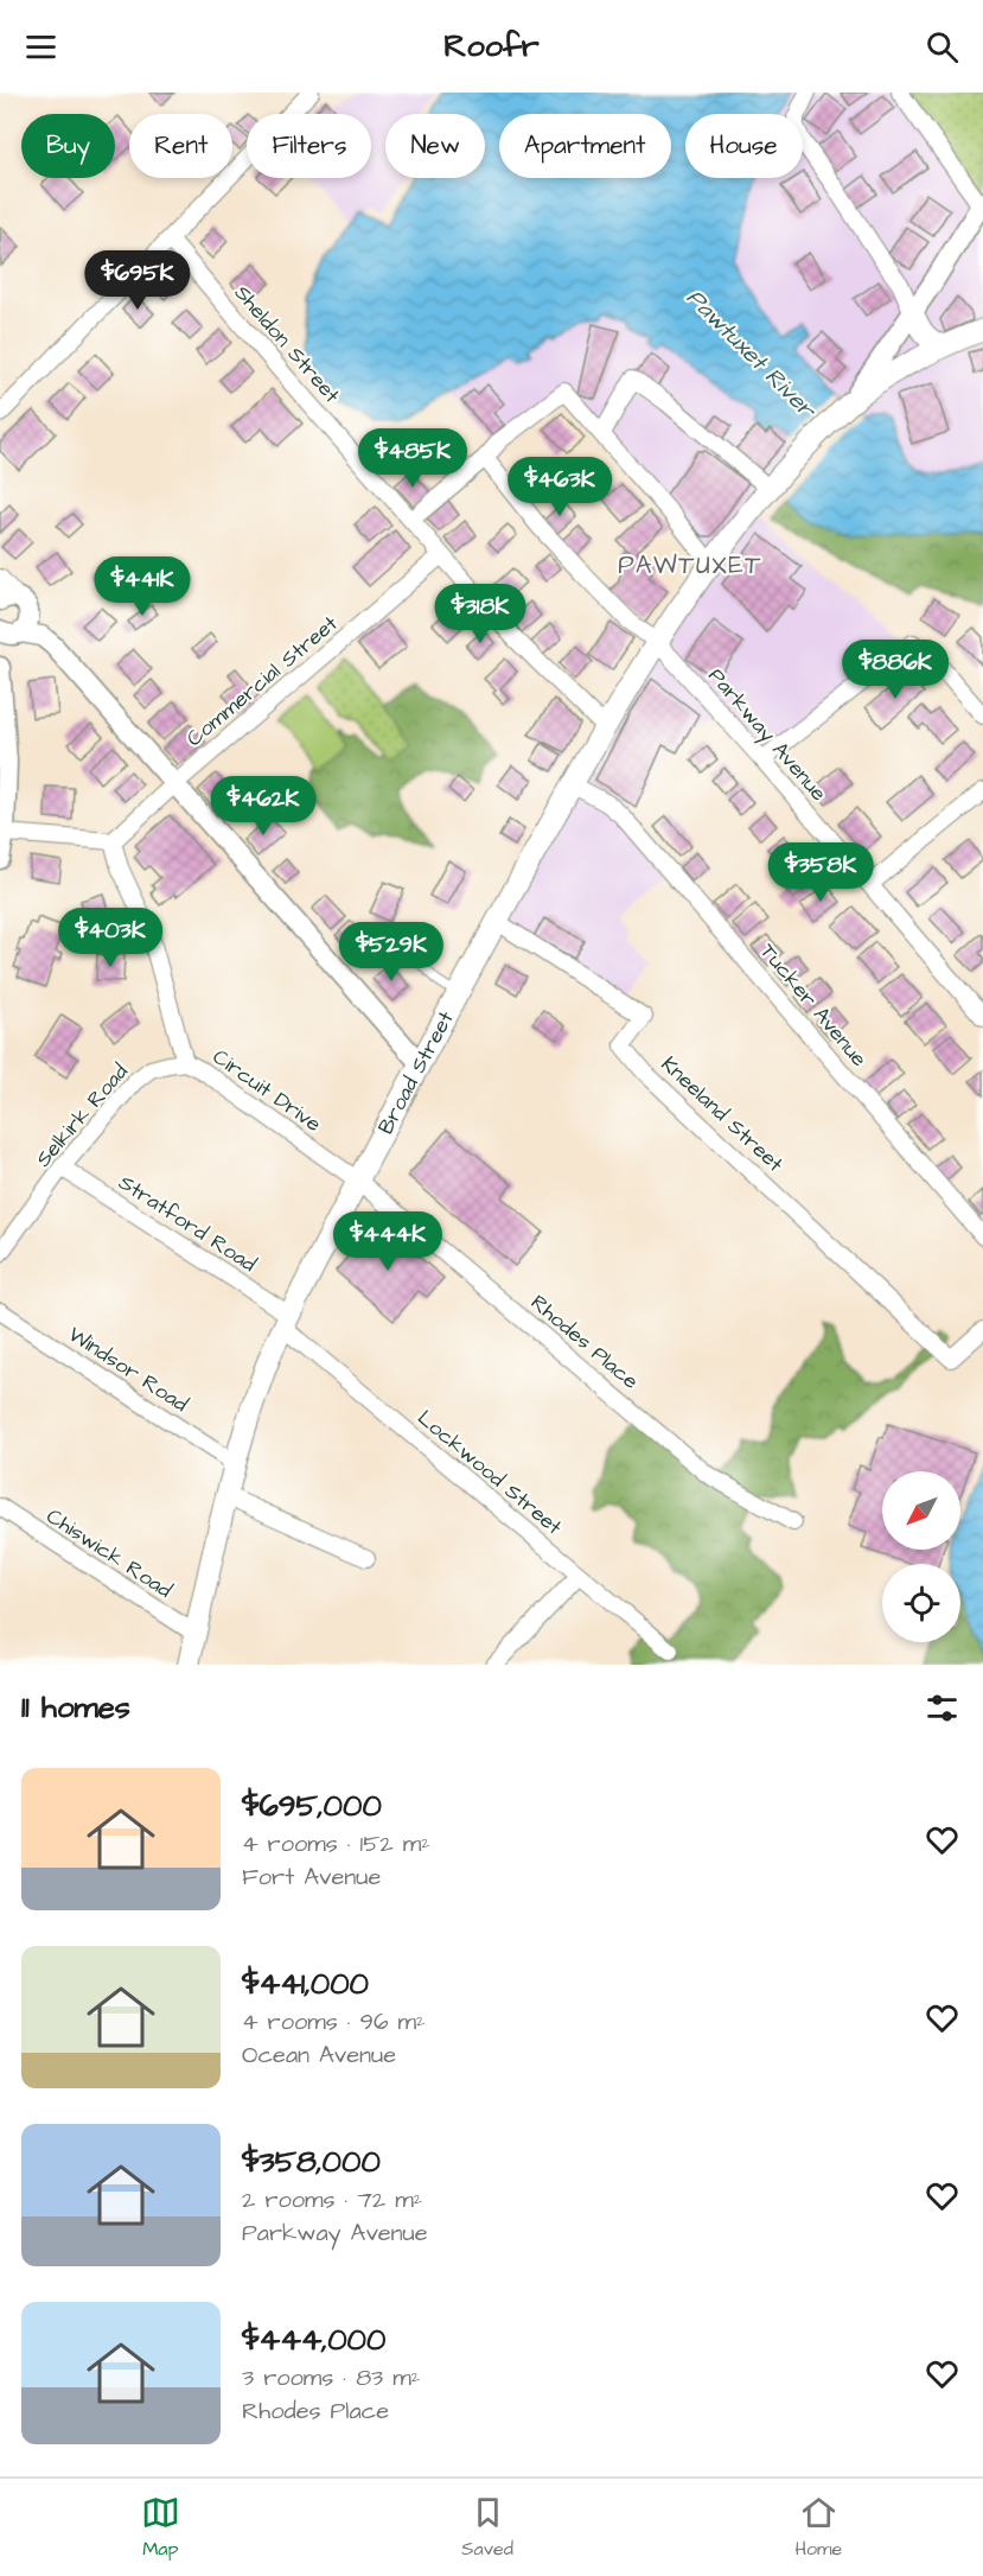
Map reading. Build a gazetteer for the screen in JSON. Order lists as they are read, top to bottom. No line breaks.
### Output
{"streets":{"main road":["Broad Street"],"street":["Sheldon Street","Commercial Street","Parkway Avenue","Tucker Avenue","Circuit Drive","Kneeland Street","Selkirk Road","Stratford Road","Rhodes Place","Windsor Road","Lockwood Street","Chiswick Road"]},"crossings":[["Sheldon Street","Commercial Street"],["Sheldon Street","Broad Street"],["Commercial Street","Circuit Drive"],["Parkway Avenue","Broad Street"],["Tucker Avenue","Broad Street"],["Broad Street","Circuit Drive"],["Broad Street","Kneeland Street"],["Broad Street","Stratford Road"],["Broad Street","Rhodes Place"],["Broad Street","Windsor Road"],["Broad Street","Lockwood Street"],["Broad Street","Chiswick Road"],["Circuit Drive","Selkirk Road"],["Circuit Drive","Rhodes Place"],["Selkirk Road","Stratford Road"],["Stratford Road","Lockwood Street"]],"districts":["PAWTUXET"],"water":["Pawtuxet River"],"north":"bottom left","page":{"header":"Roofr","chip":["Buy","Rent","Filters","New","Apartment","House"],"price":["$695K","$485K","$463K","$441K","$318K","$886K","$462K","$358K","$403K","$529K","$444K"],"heading":"11 homes","list":[{"name":"$695,000","note":"4 rooms · 152 m² · Fort Avenue"},{"name":"$441,000","note":"4 rooms · 96 m² · Ocean Avenue"},{"name":"$358,000","note":"2 rooms · 72 m² · Parkway Avenue"},{"name":"$444,000","note":"3 rooms · 83 m² · Rhodes Place"}],"tabs":["Map","Saved","Home"]}}
